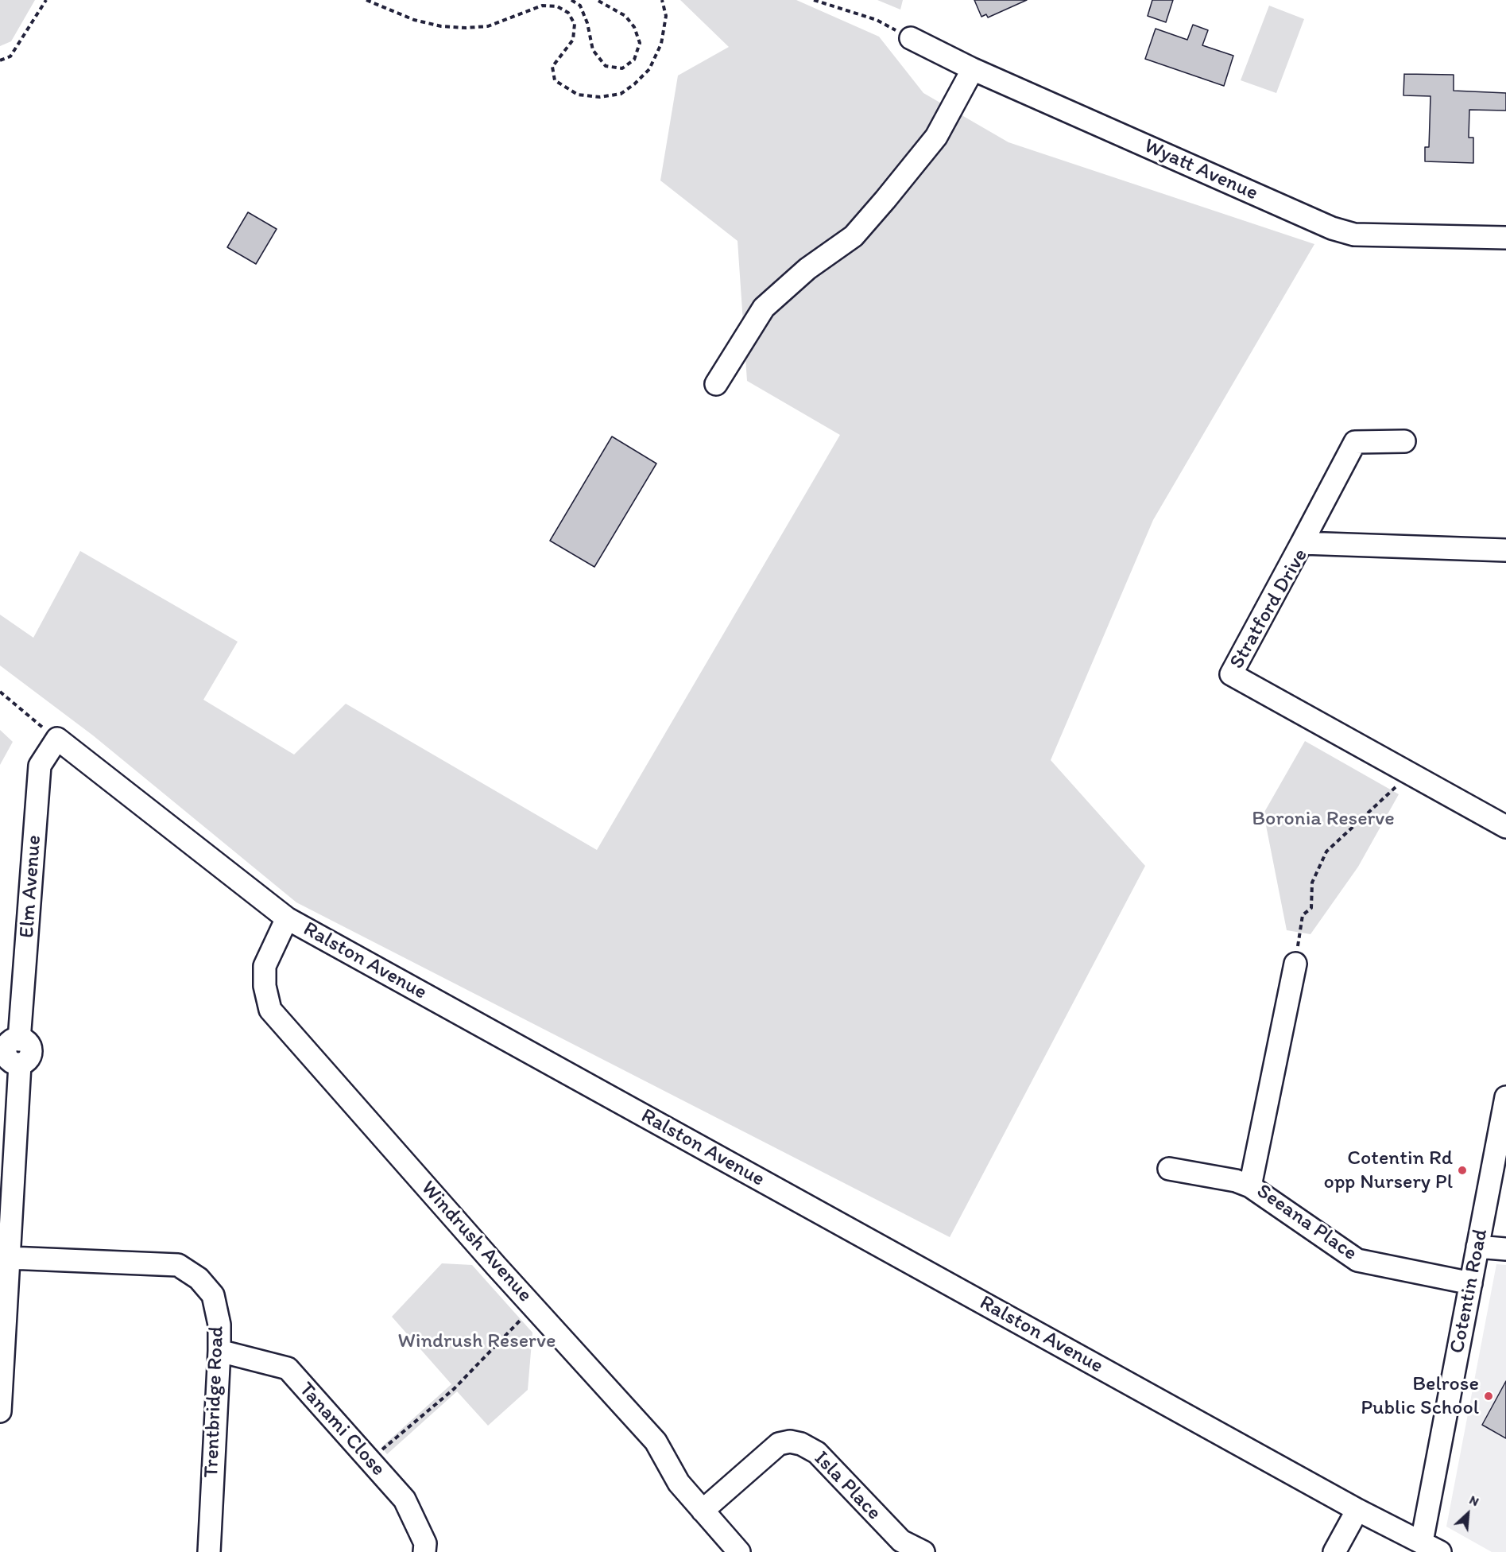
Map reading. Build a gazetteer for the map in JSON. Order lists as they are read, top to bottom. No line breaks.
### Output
{"streets":{"street":["Wyatt Avenue","Stratford Drive","Elm Avenue","Ralston Avenue","Seeana Place","Windrush Avenue","Cotentin Road","Trentbridge Road","Tanami Close","Isla Place"]},"crossings":[["Elm Avenue","Ralston Avenue"],["Elm Avenue","Trentbridge Road"],["Ralston Avenue","Windrush Avenue"],["Ralston Avenue","Cotentin Road"],["Seeana Place","Cotentin Road"],["Windrush Avenue","Isla Place"],["Trentbridge Road","Tanami Close"]],"parks":["Boronia Reserve","Windrush Reserve"],"places":["Cotentin Rd opp Nursery Pl","Belrose Public School"],"north":"top right"}
